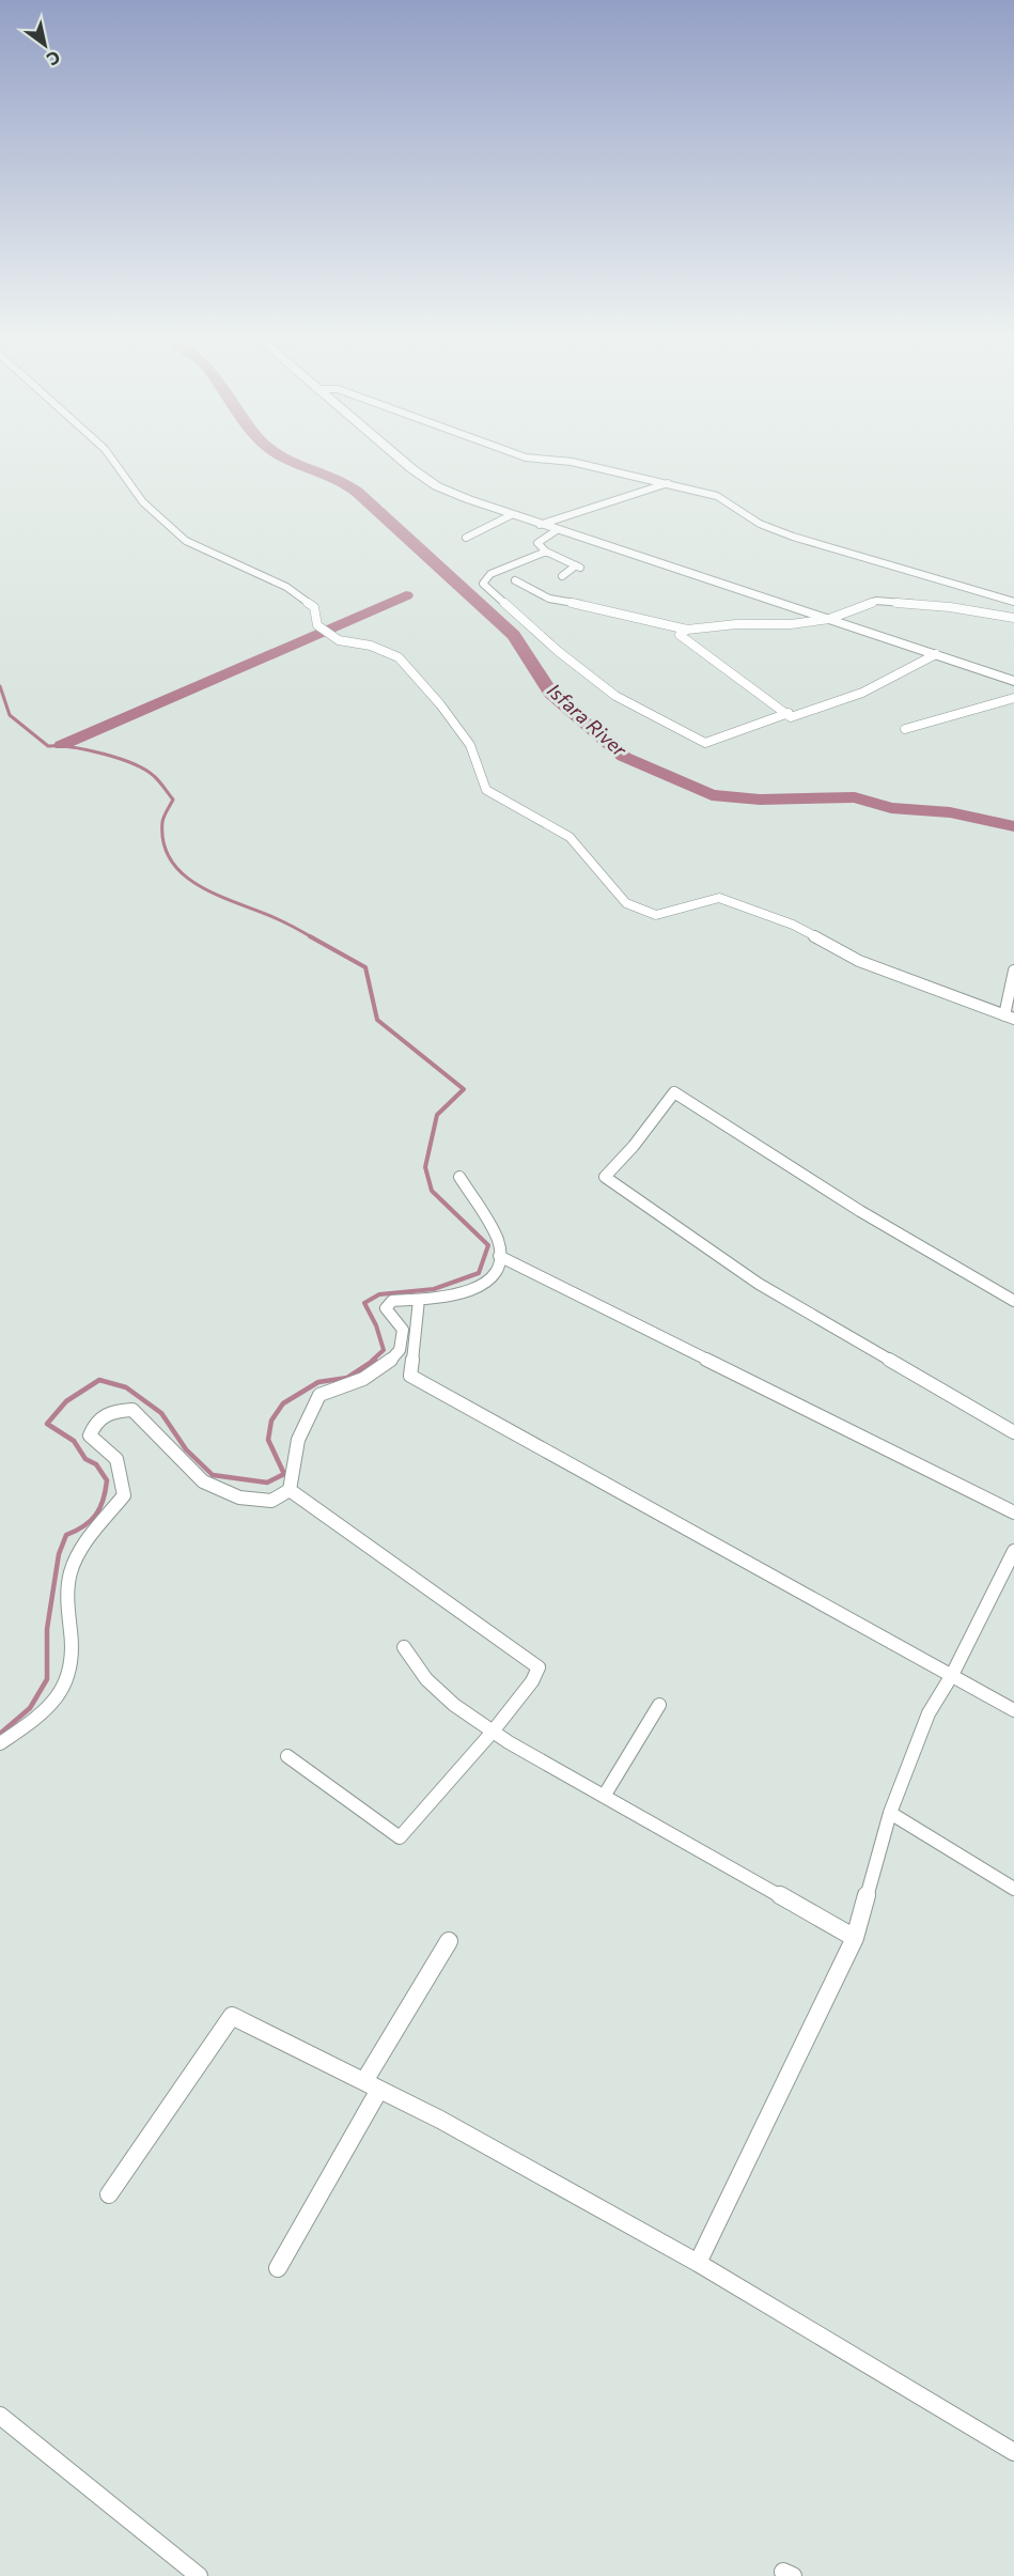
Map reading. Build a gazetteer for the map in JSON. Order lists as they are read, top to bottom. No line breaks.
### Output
{"water":["Isfara River"],"north":"bottom right"}
